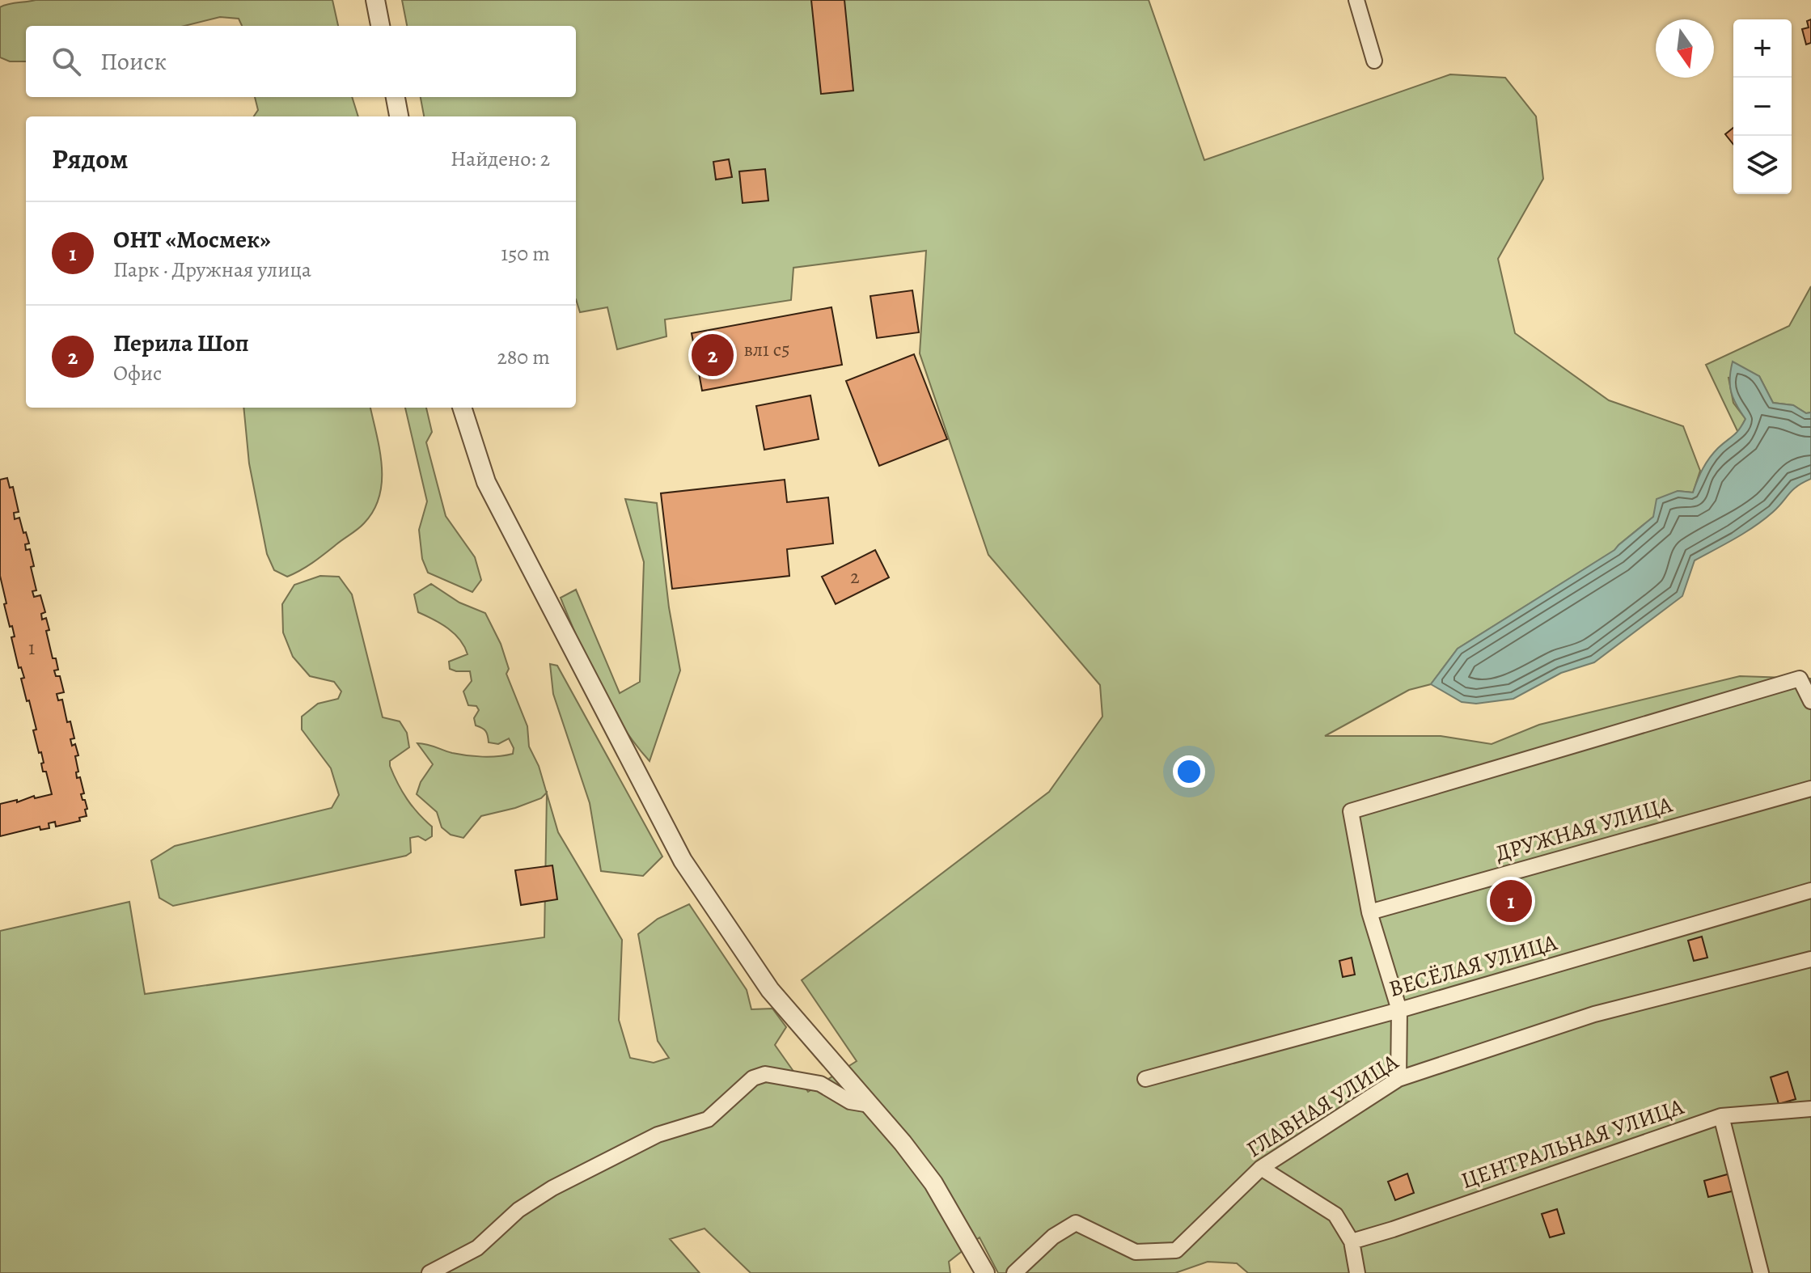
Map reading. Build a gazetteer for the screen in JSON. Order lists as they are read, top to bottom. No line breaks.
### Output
{"streets":{"street":["ДРУЖНАЯ УЛИЦА","ВЕСЁЛАЯ УЛИЦА","ГЛАВНАЯ УЛИЦА","ЦЕНТРАЛЬНАЯ УЛИЦА"]},"house_numbers":["вл1 с5","2","1"],"north":"bottom","page":{"map_buttons":["+","−"],"search":"Поиск","heading":["Рядом","Найдено: 2"],"list":[{"mark":"1","name":"ОНТ «Мосмек»","note":"Парк · Дружная улица","value":"150 m"},{"mark":"2","name":"Перила Шоп","note":"Офис","value":"280 m"}],"pins":["2","1"]}}
